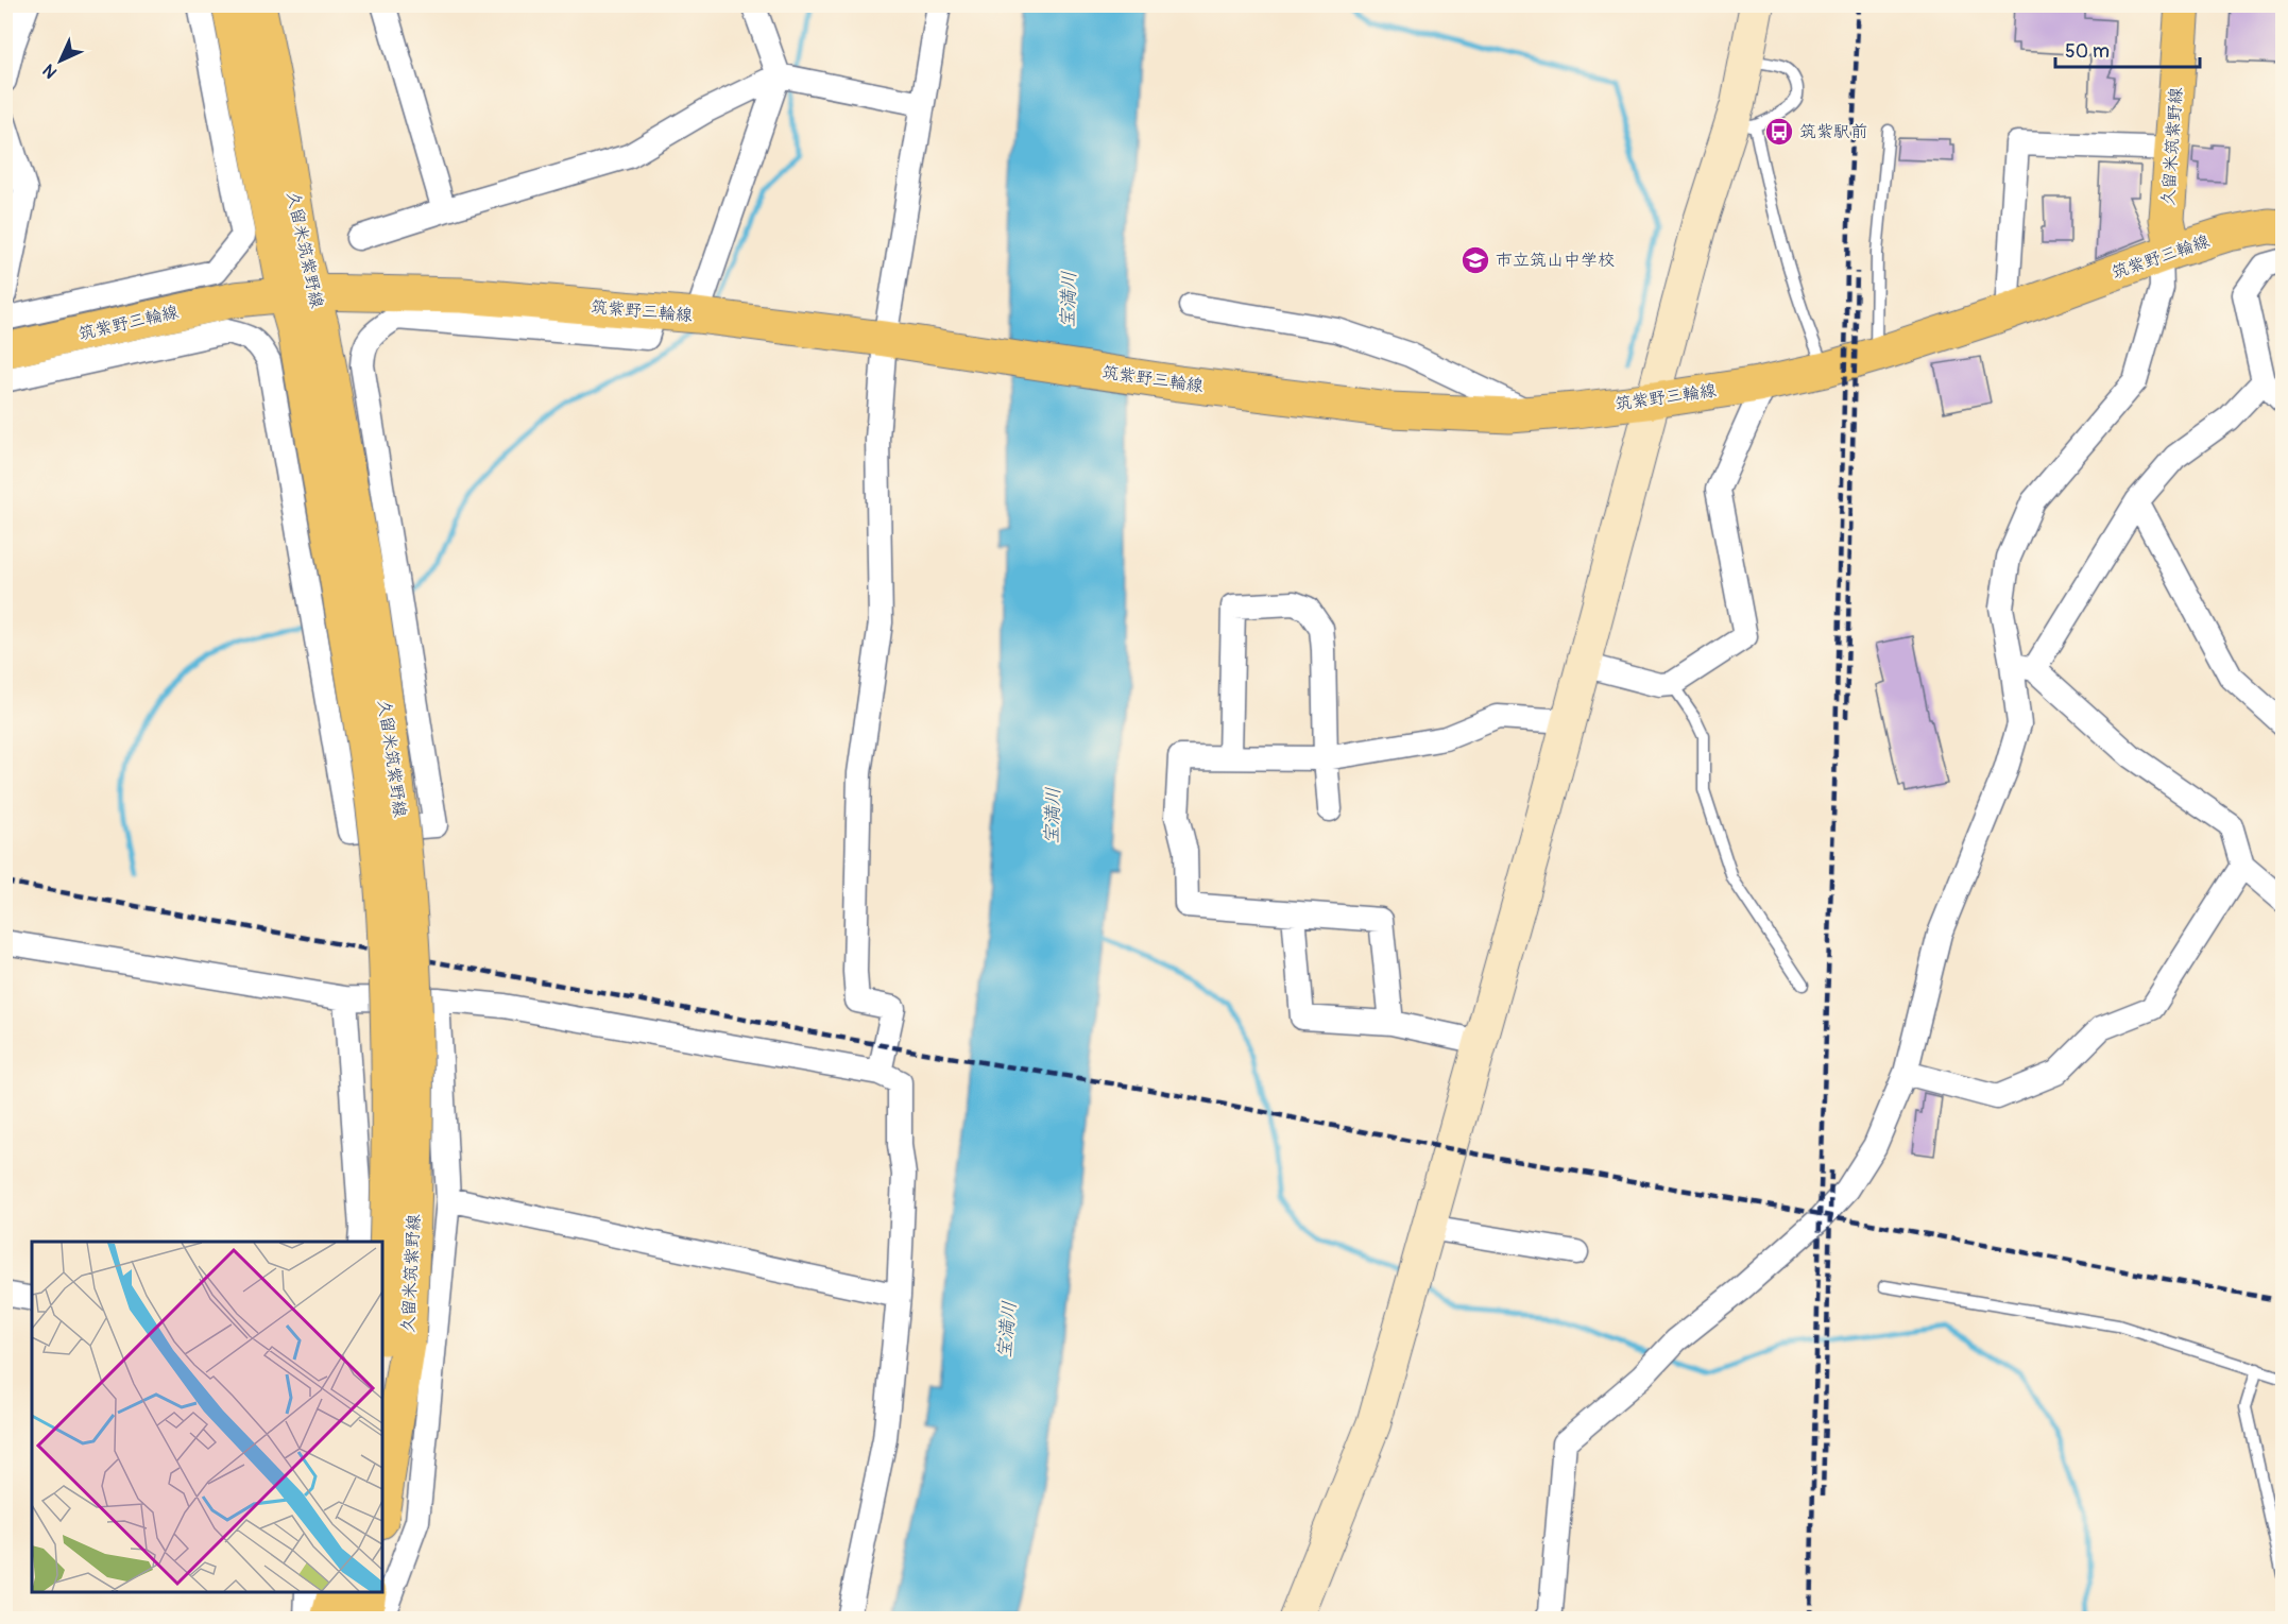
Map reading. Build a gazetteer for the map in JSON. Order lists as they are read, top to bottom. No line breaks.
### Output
{"streets":{"main road":["久留米筑紫野線","筑紫野三輪線"]},"crossings":[["久留米筑紫野線","筑紫野三輪線"]],"water":["宝満川"],"places":{"bus stop":["筑紫駅前"],"school or university":["市立筑山中学校"]},"scale_bar":"50 m","north":"bottom left"}
